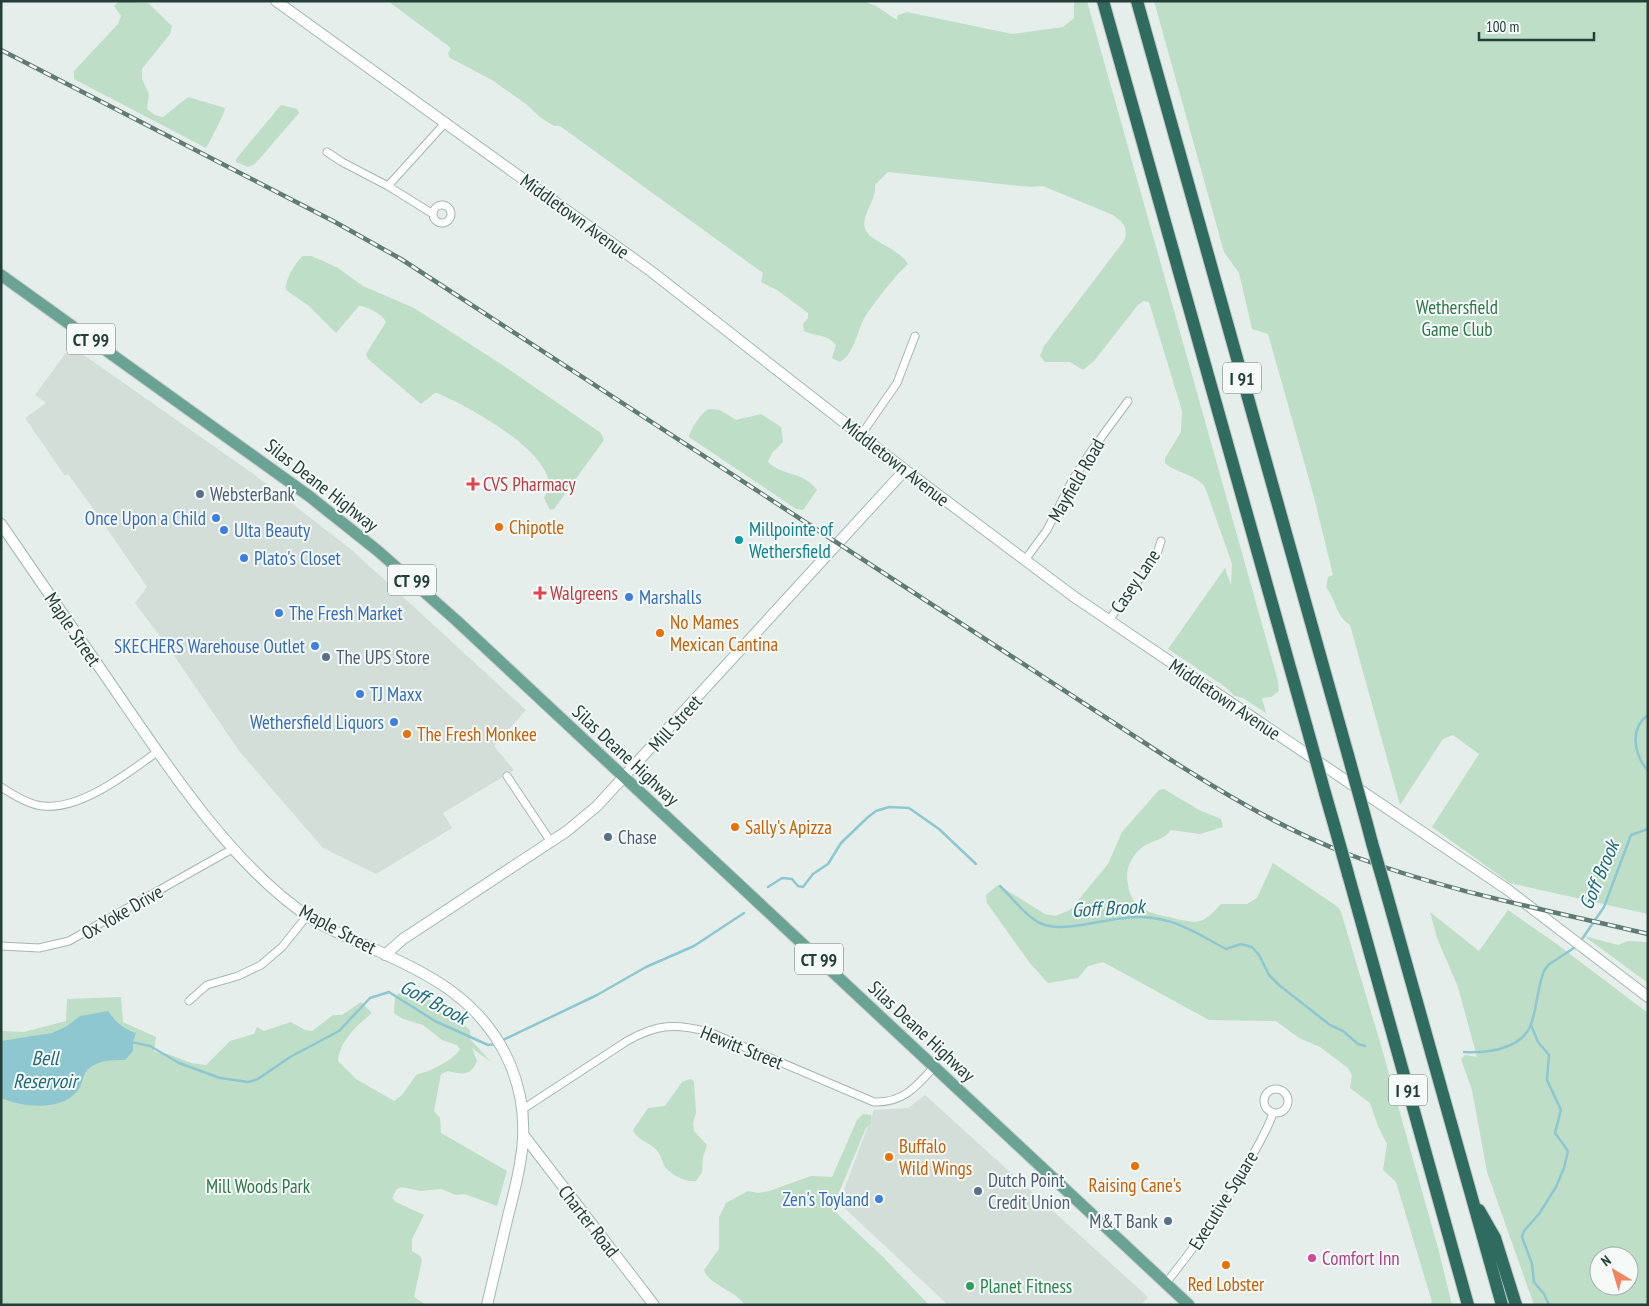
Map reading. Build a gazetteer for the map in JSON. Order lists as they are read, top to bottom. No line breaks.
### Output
{"streets":{"highway":["I 91"],"main road":["CT 99","Silas Deane Highway"],"street":["Middletown Avenue","Mayfield Road","Casey Lane","Maple Street","Mill Street","Ox Yoke Drive","Hewitt Street","Executive Square","Charter Road"]},"crossings":[["Middletown Avenue","Mayfield Road"],["Middletown Avenue","Casey Lane"],["Middletown Avenue","Mill Street"],["Silas Deane Highway","Mill Street"],["Silas Deane Highway","Hewitt Street"],["Silas Deane Highway","Executive Square"],["Maple Street","Mill Street"],["Maple Street","Ox Yoke Drive"],["Maple Street","Hewitt Street"],["Maple Street","Charter Road"]],"water":["Goff Brook","Bell Reservoir"],"parks":["Wethersfield Game Club","Mill Woods Park"],"places":{"health":["CVS Pharmacy","Walgreens"],"other":["WebsterBank","Once Upon a Child","Chipotle","Ulta Beauty","Millpointe of Wethersfield","Plato's Closet","Marshalls","The Fresh Market","No Mames Mexican Cantina","SKECHERS Warehouse Outlet","The UPS Store","TJ Maxx","Wethersfield Liquors","The Fresh Monkee","Sally's Apizza","Chase","Buffalo Wild Wings","Raising Cane's","Dutch Point Credit Union","Zen's Toyland","M&T Bank","Comfort Inn","Red Lobster","Planet Fitness"]},"scale_bar":"100 m","north":"top left"}
